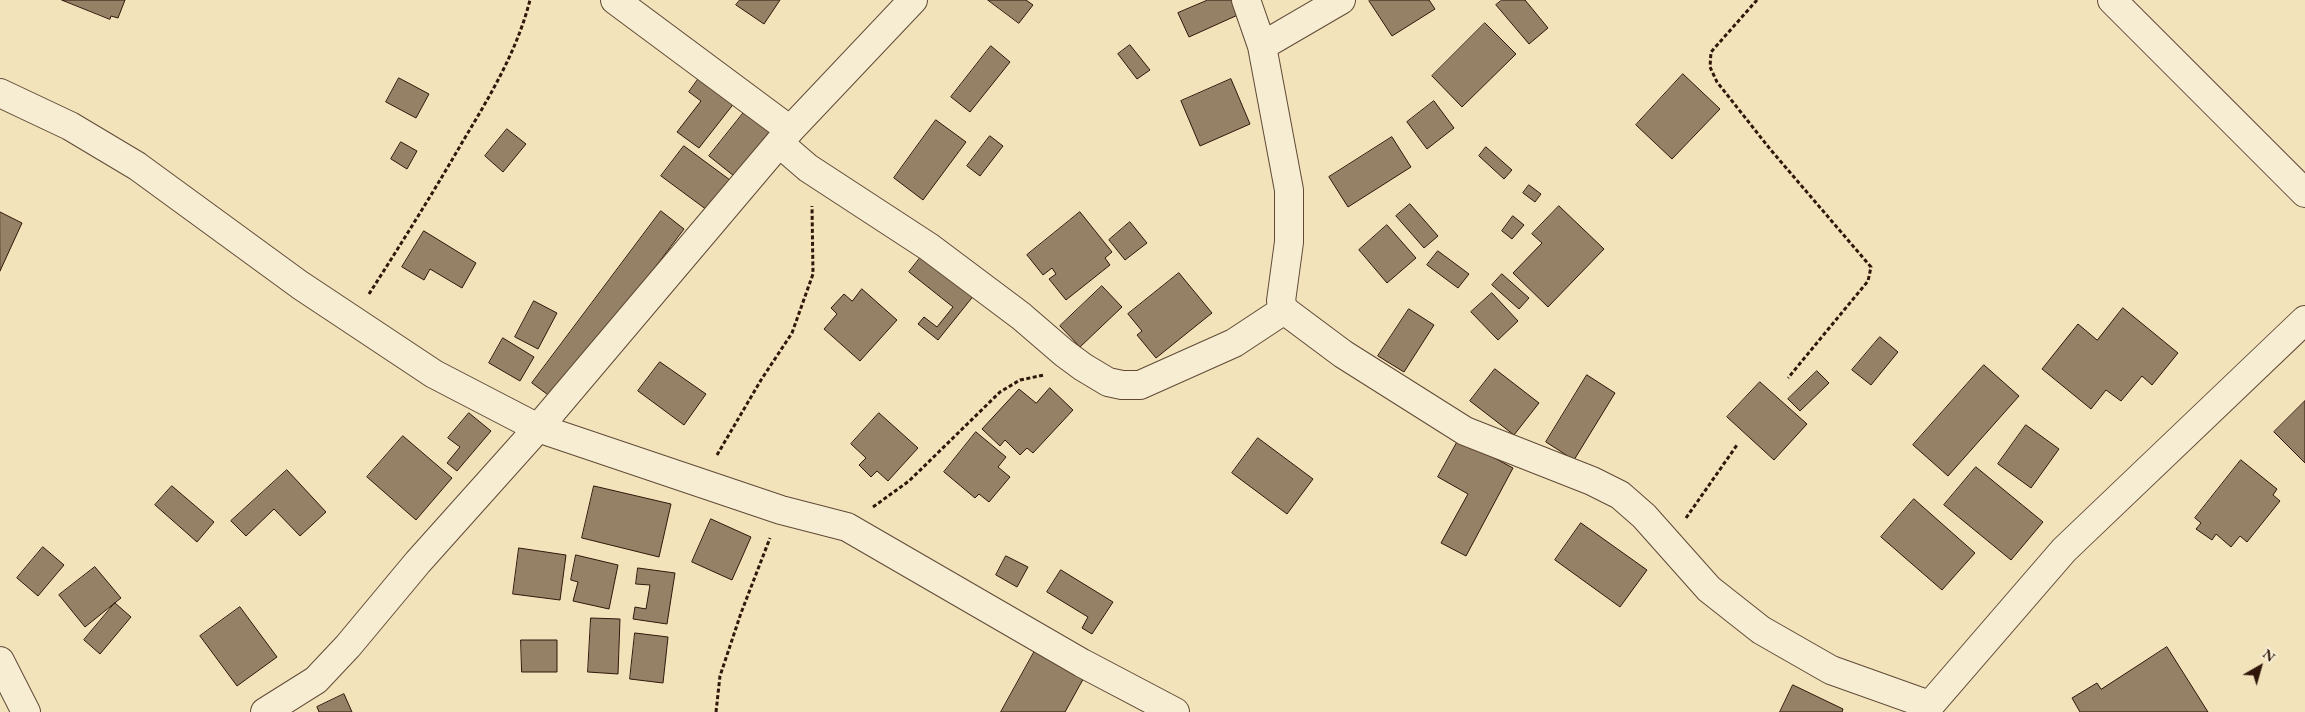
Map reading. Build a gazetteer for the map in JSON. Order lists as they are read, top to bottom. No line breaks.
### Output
{"north":"top right"}
